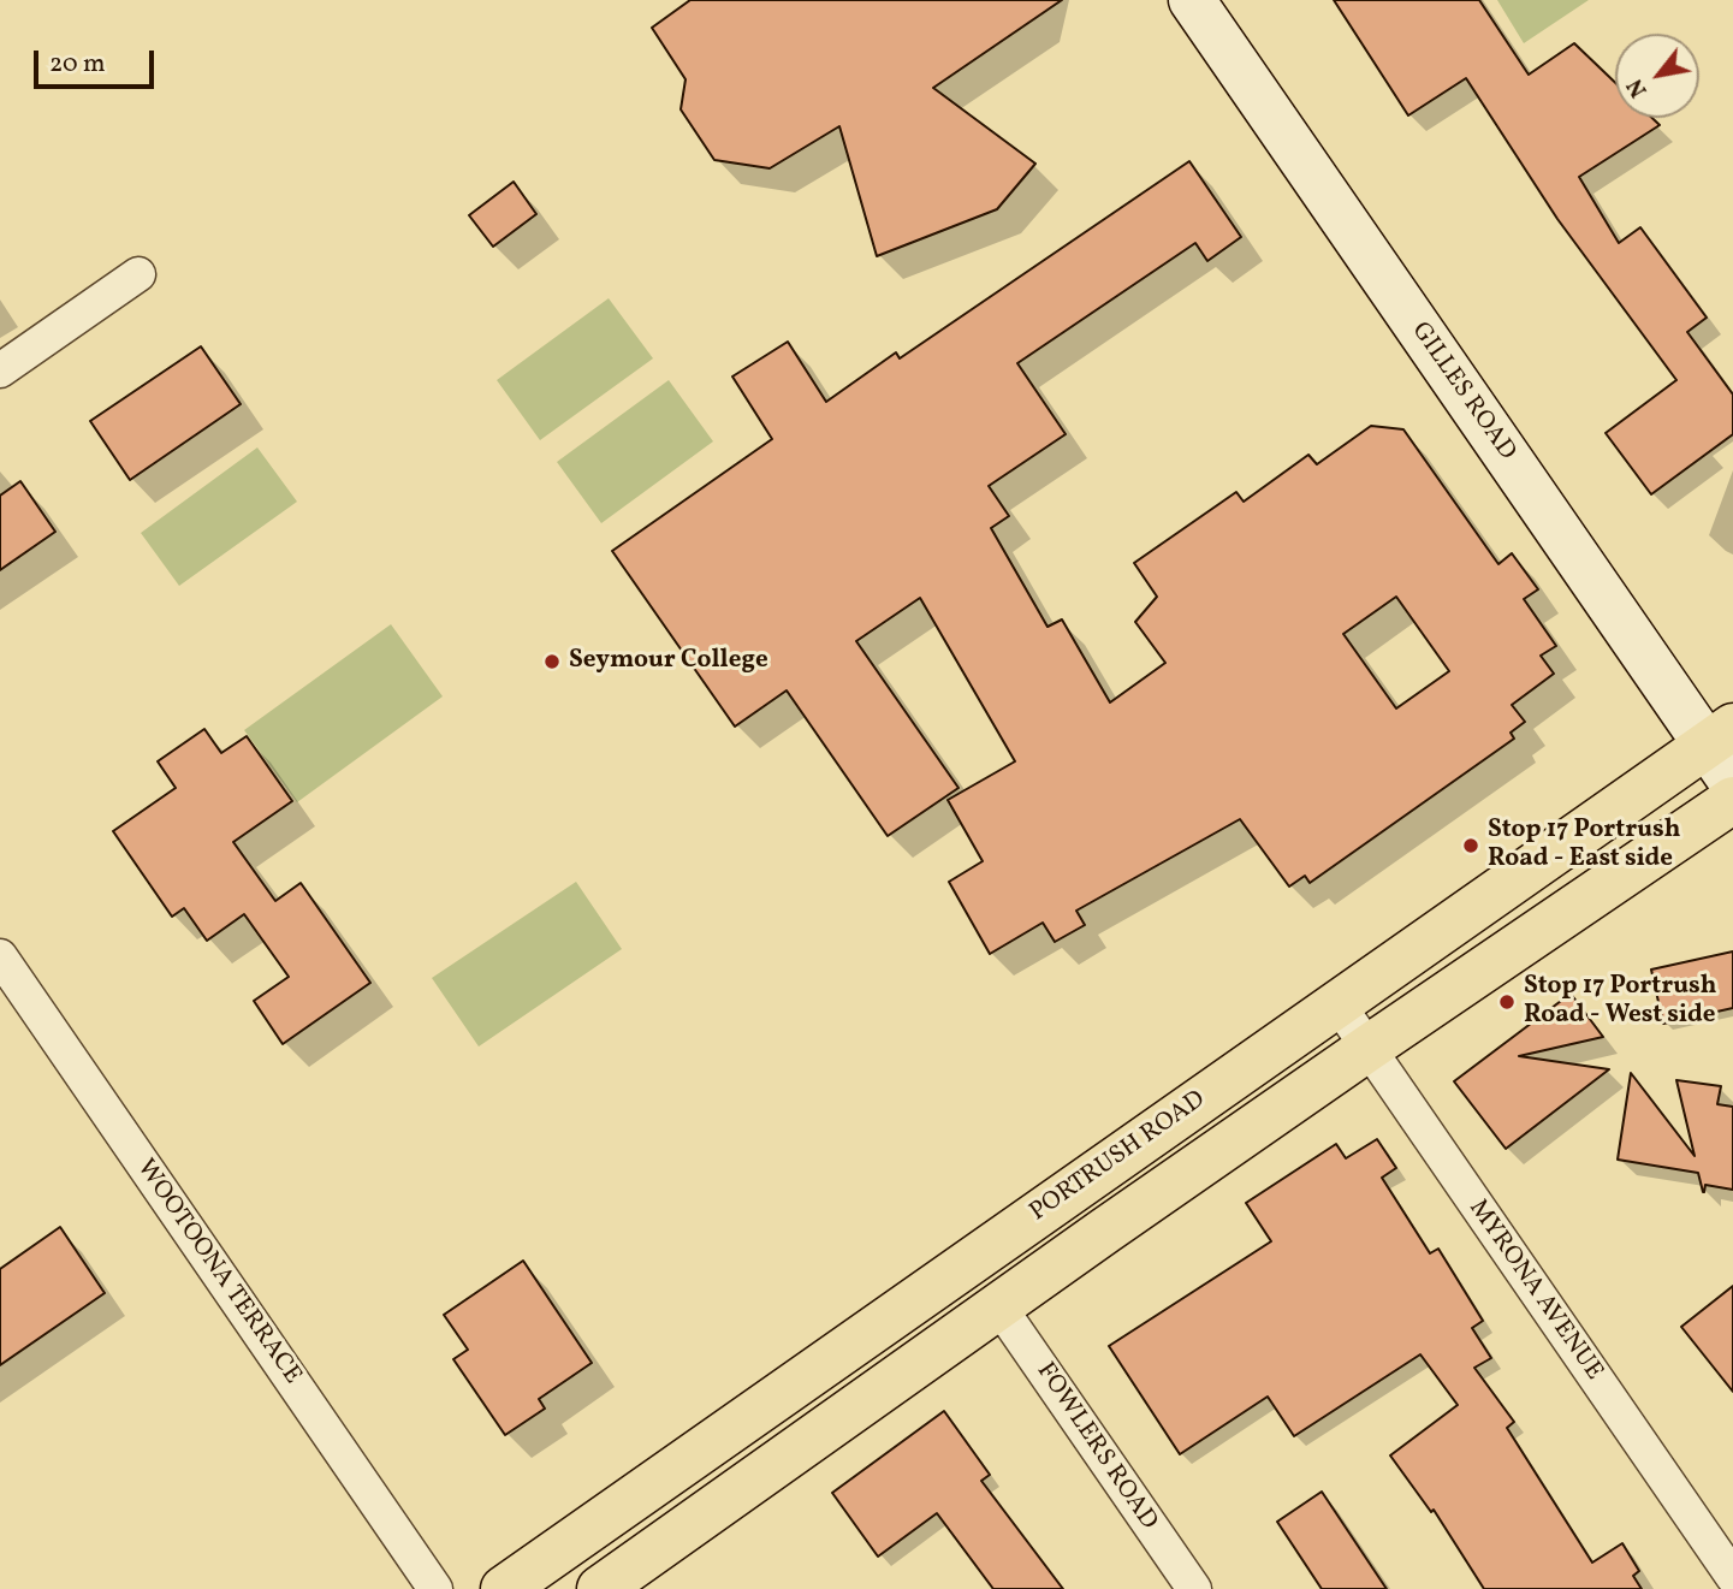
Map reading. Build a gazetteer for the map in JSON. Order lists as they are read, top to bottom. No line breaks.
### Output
{"streets":{"highway":["PORTRUSH ROAD"],"street":["GILLES ROAD","WOOTOONA TERRACE","MYRONA AVENUE","FOWLERS ROAD"]},"crossings":[["GILLES ROAD","PORTRUSH ROAD"],["PORTRUSH ROAD","MYRONA AVENUE"],["PORTRUSH ROAD","FOWLERS ROAD"]],"places":["Seymour College","Stop 17 Portrush Road - East side","Stop 17 Portrush Road - West side"],"scale_bar":"20 m","north":"bottom left"}
